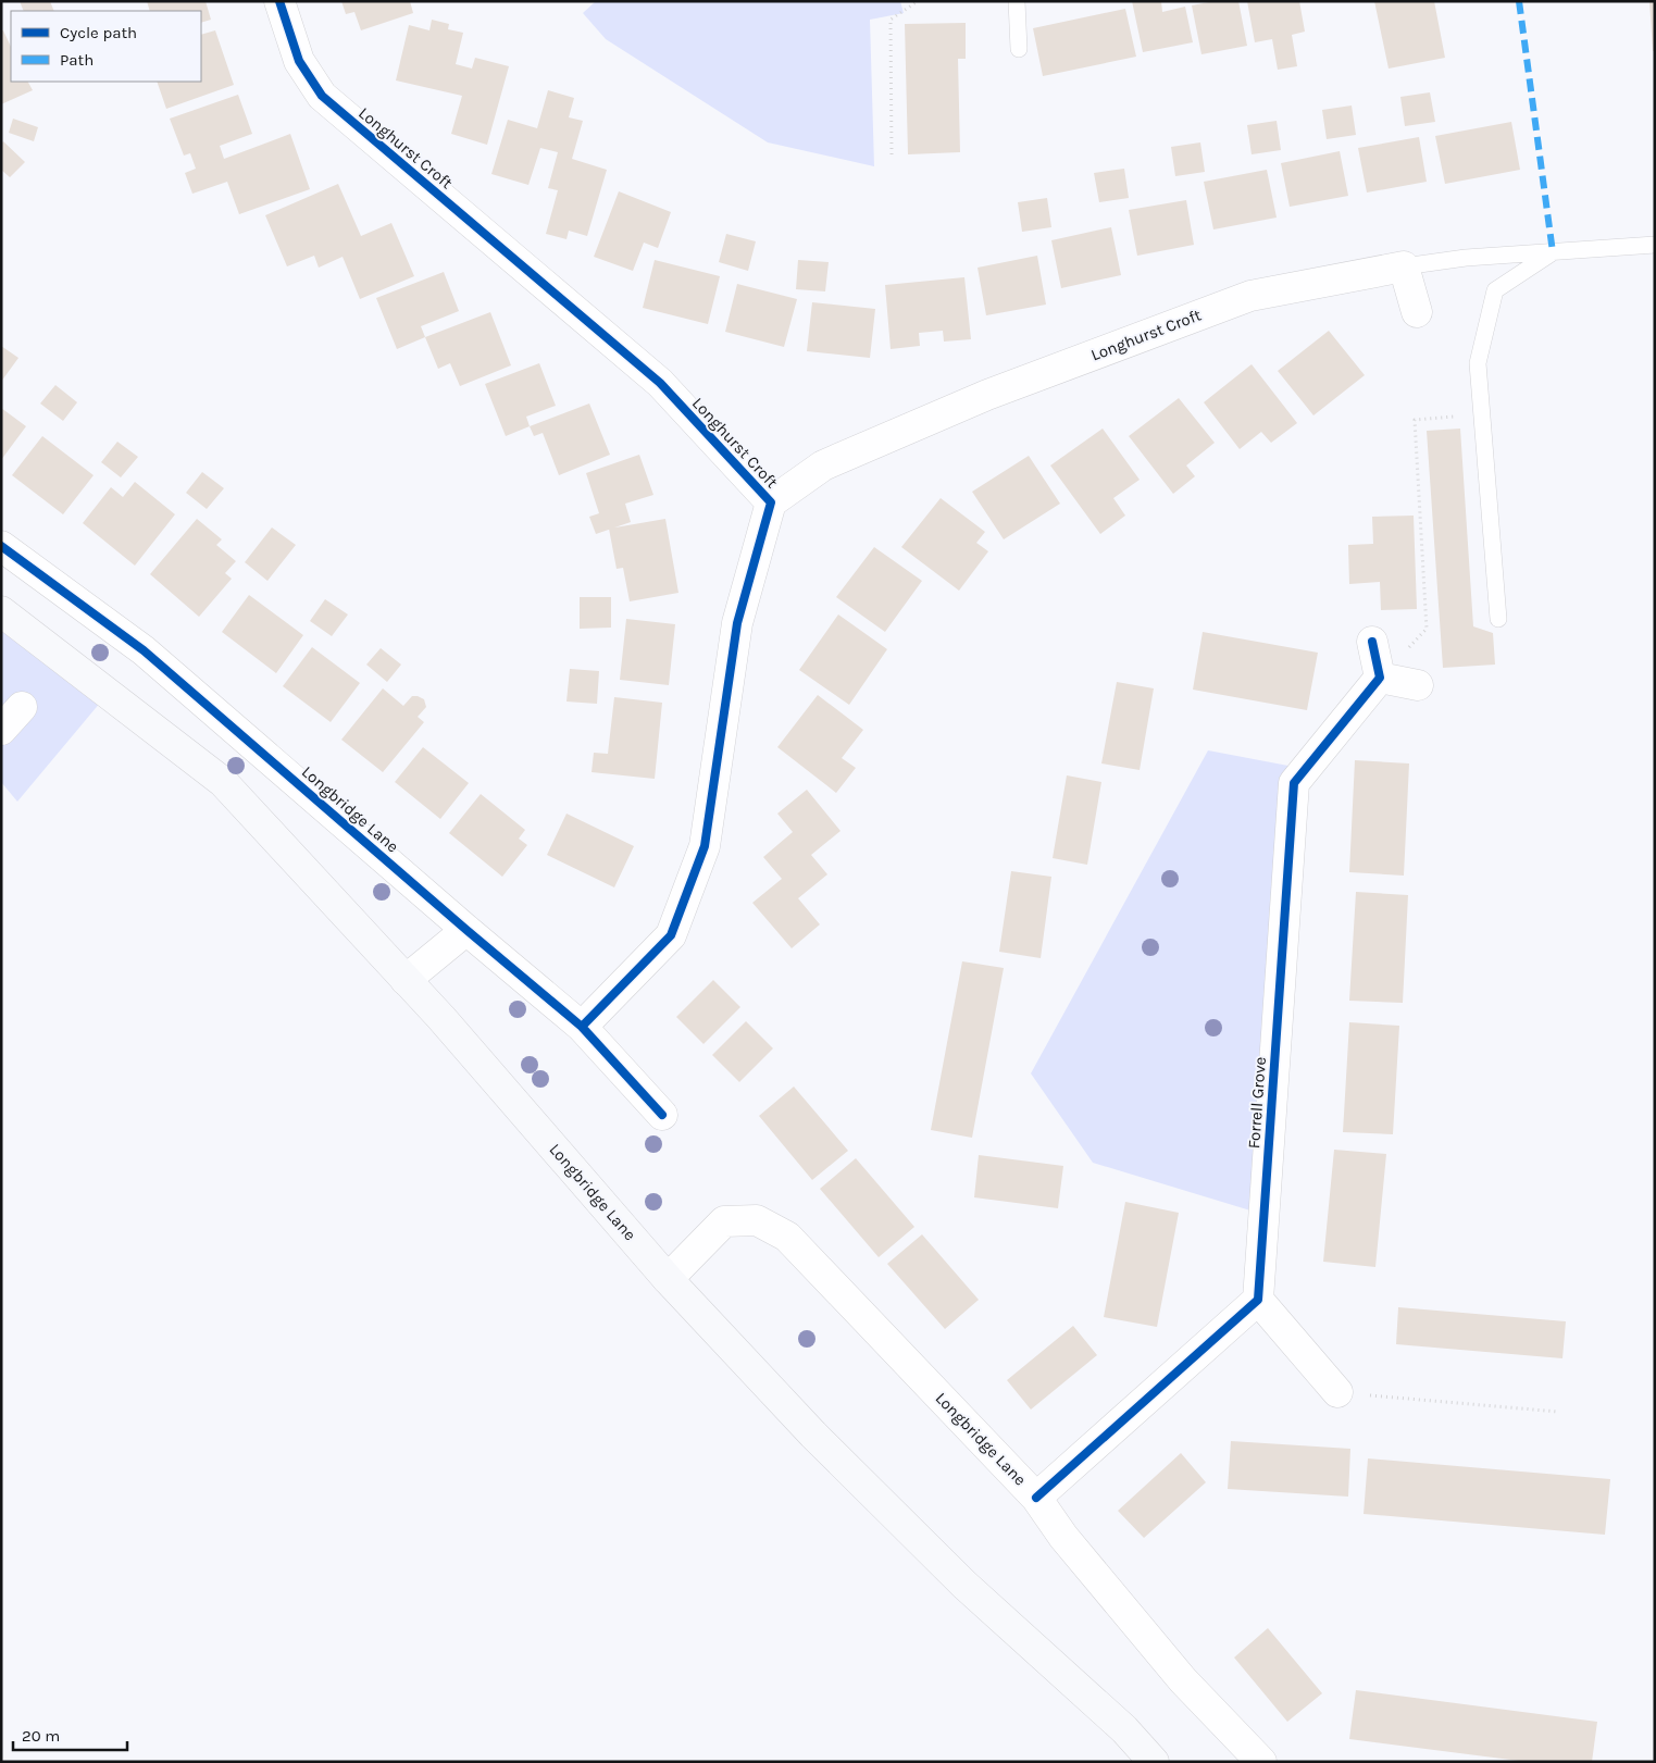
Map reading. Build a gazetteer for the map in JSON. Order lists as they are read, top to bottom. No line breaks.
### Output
{"streets":{"main road":["Longbridge Lane"],"street":["Longhurst Croft","Forrell Grove"]},"crossings":[["Longhurst Croft","Longbridge Lane"]],"legend":["Cycle path","Path"],"scale_bar":"20 m"}
